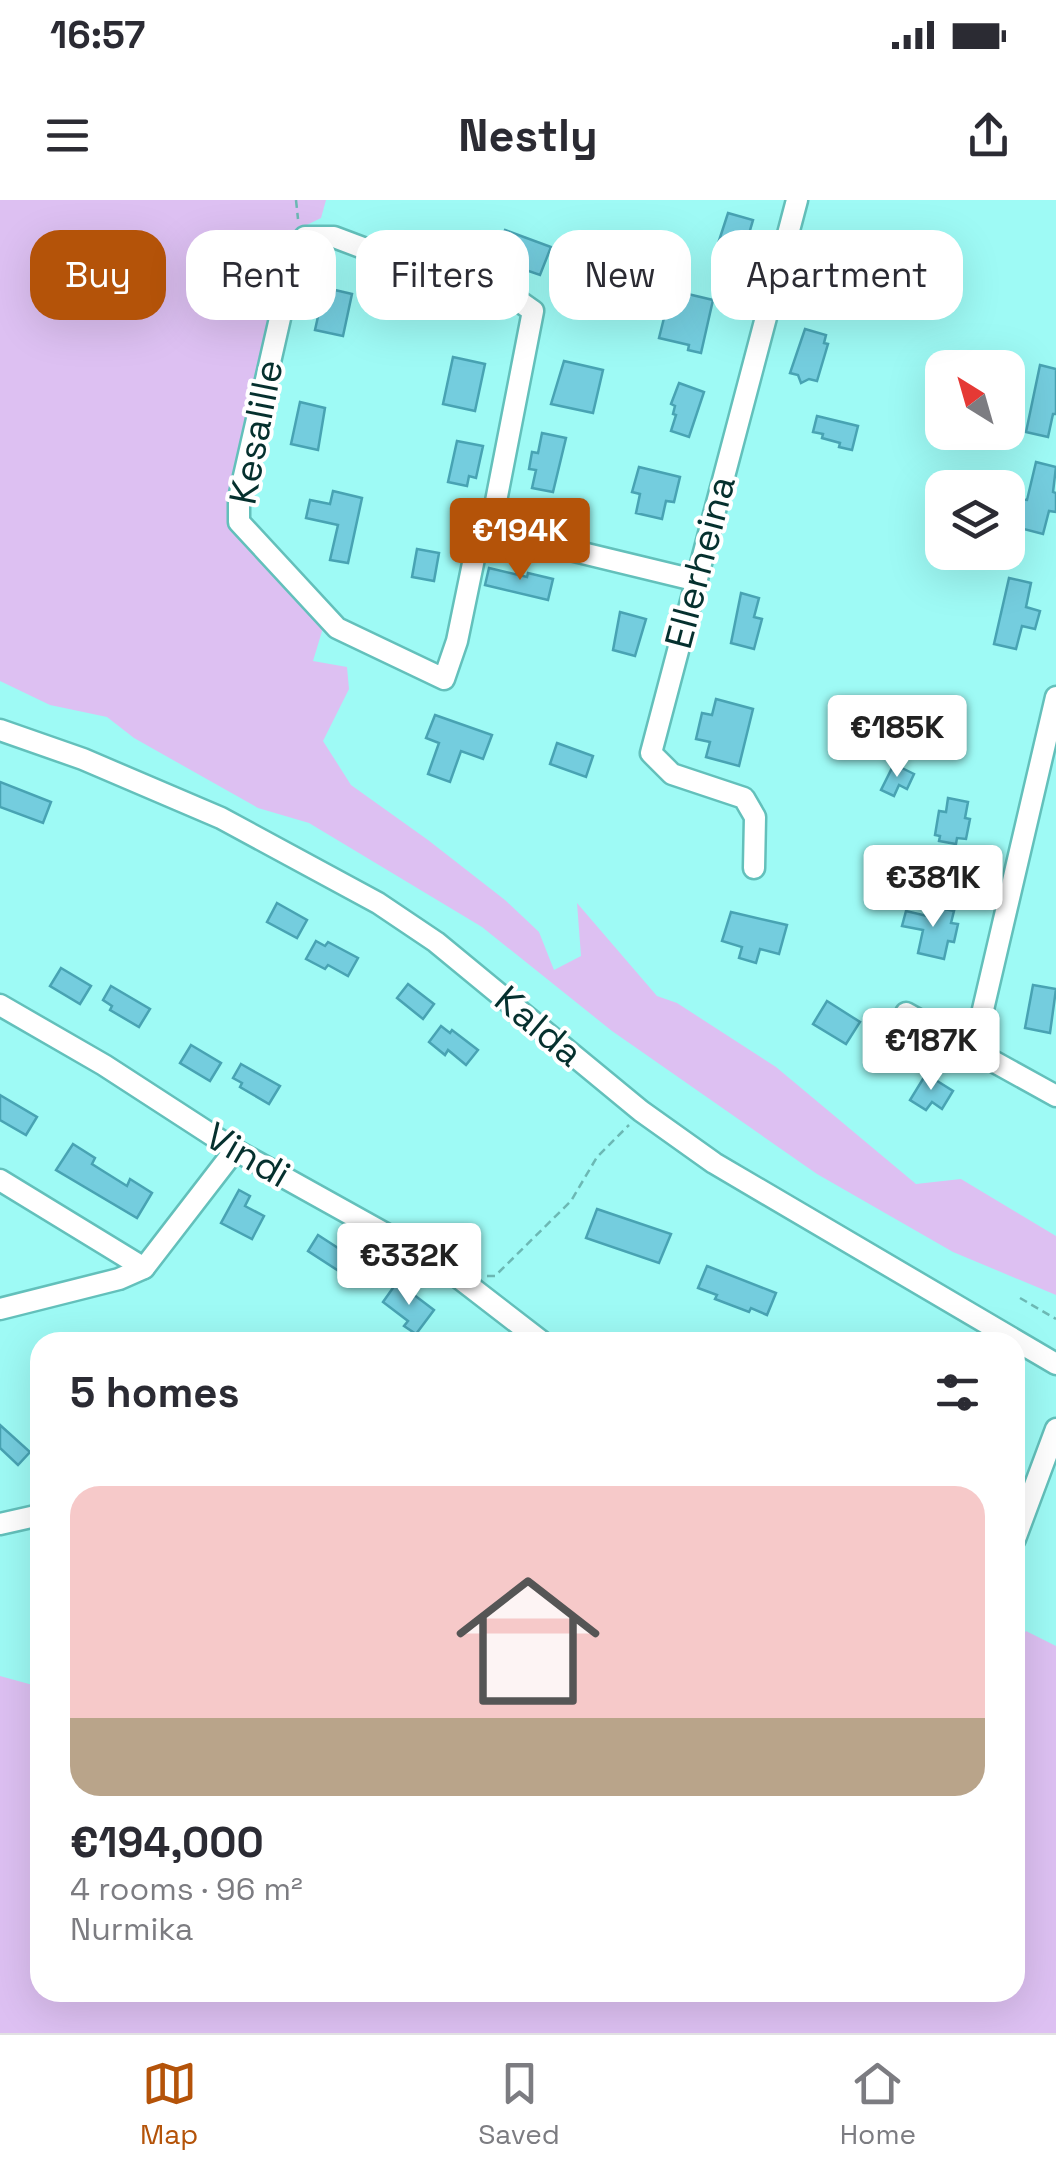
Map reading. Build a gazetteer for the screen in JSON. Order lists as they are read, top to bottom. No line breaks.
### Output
{"streets":{"street":["Kesalille","Ellerheina","Kalda","Vindi"]},"north":"top left","page":{"status":"16:57","header":"Nestly","chip":["Buy","Rent","Filters","New","Apartment"],"price":["€194K","€185K","€381K","€187K","€332K"],"heading":"5 homes","list":[{"name":"€194,000","note":"4 rooms · 96 m² · Nurmika"}],"tabs":["Map","Saved","Home"]}}
